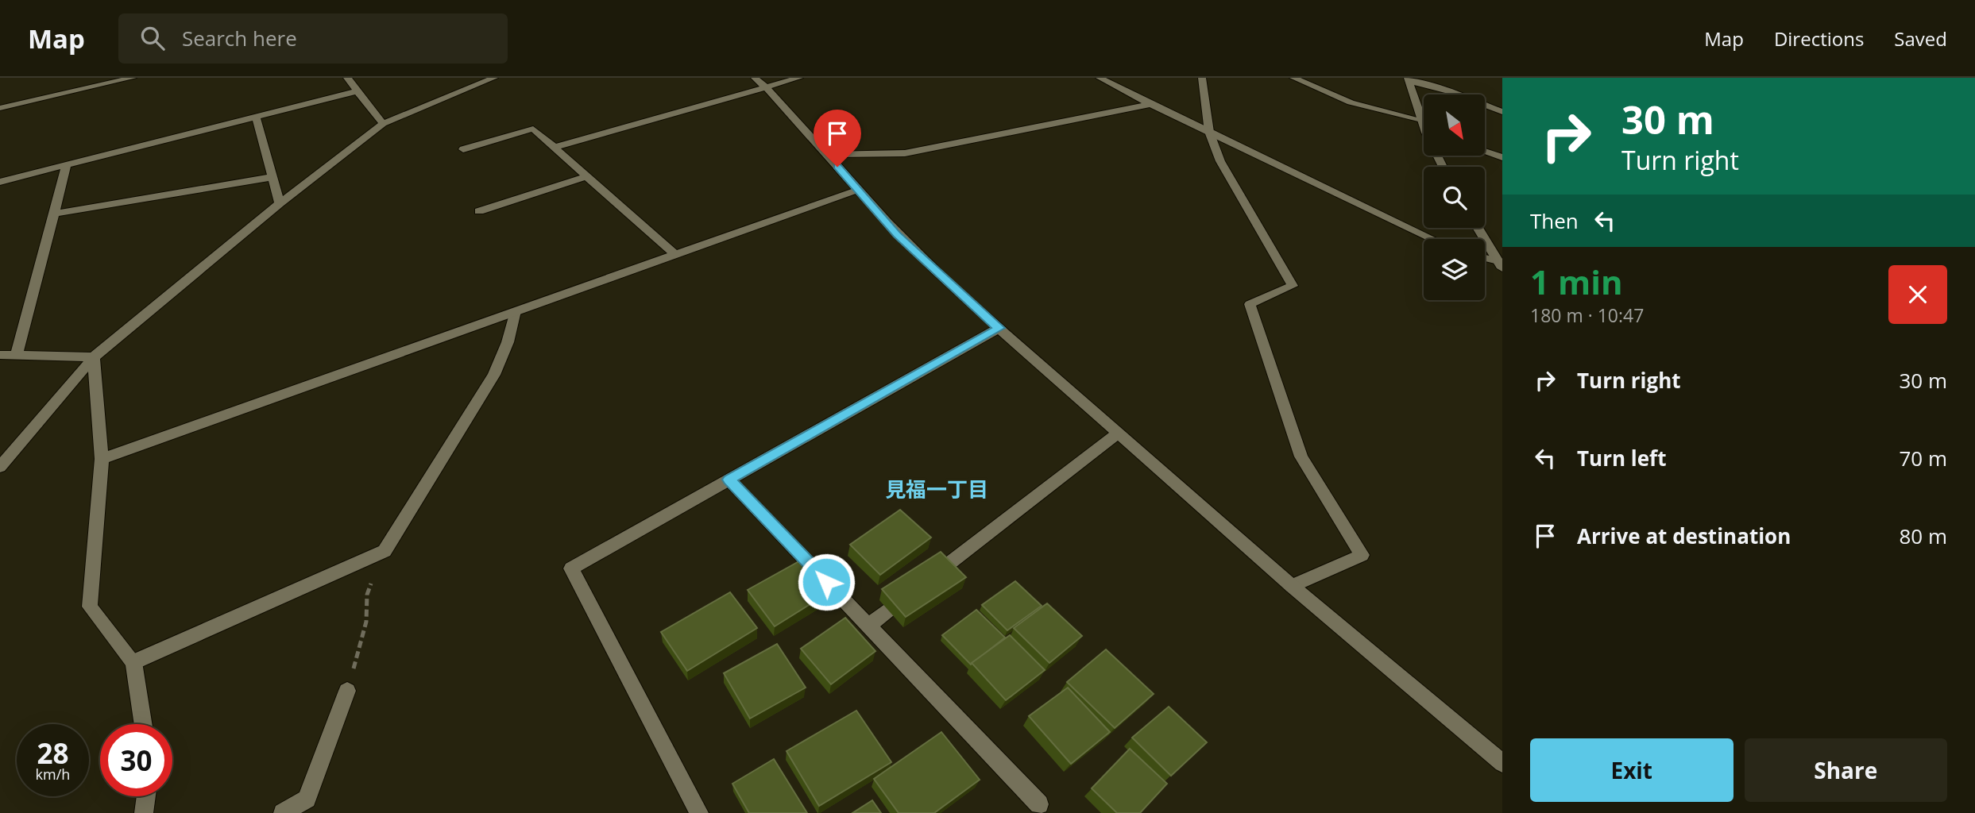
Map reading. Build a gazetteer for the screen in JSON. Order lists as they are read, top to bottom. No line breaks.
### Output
{"districts":["見福一丁目"],"north":"bottom right","page":{"header":"Map","search":"Search here","nav":["Map","Directions","Saved"],"turn":["30 m","Turn right"],"then":"Then","heading":["1 min","180 m · 10:47"],"list":[{"name":"Turn right","value":"30 m"},{"name":"Turn left","value":"70 m"},{"name":"Arrive at destination","value":"80 m"}],"speed":"28 km/h","limit":"30","buttons":["Exit","Share"]}}
